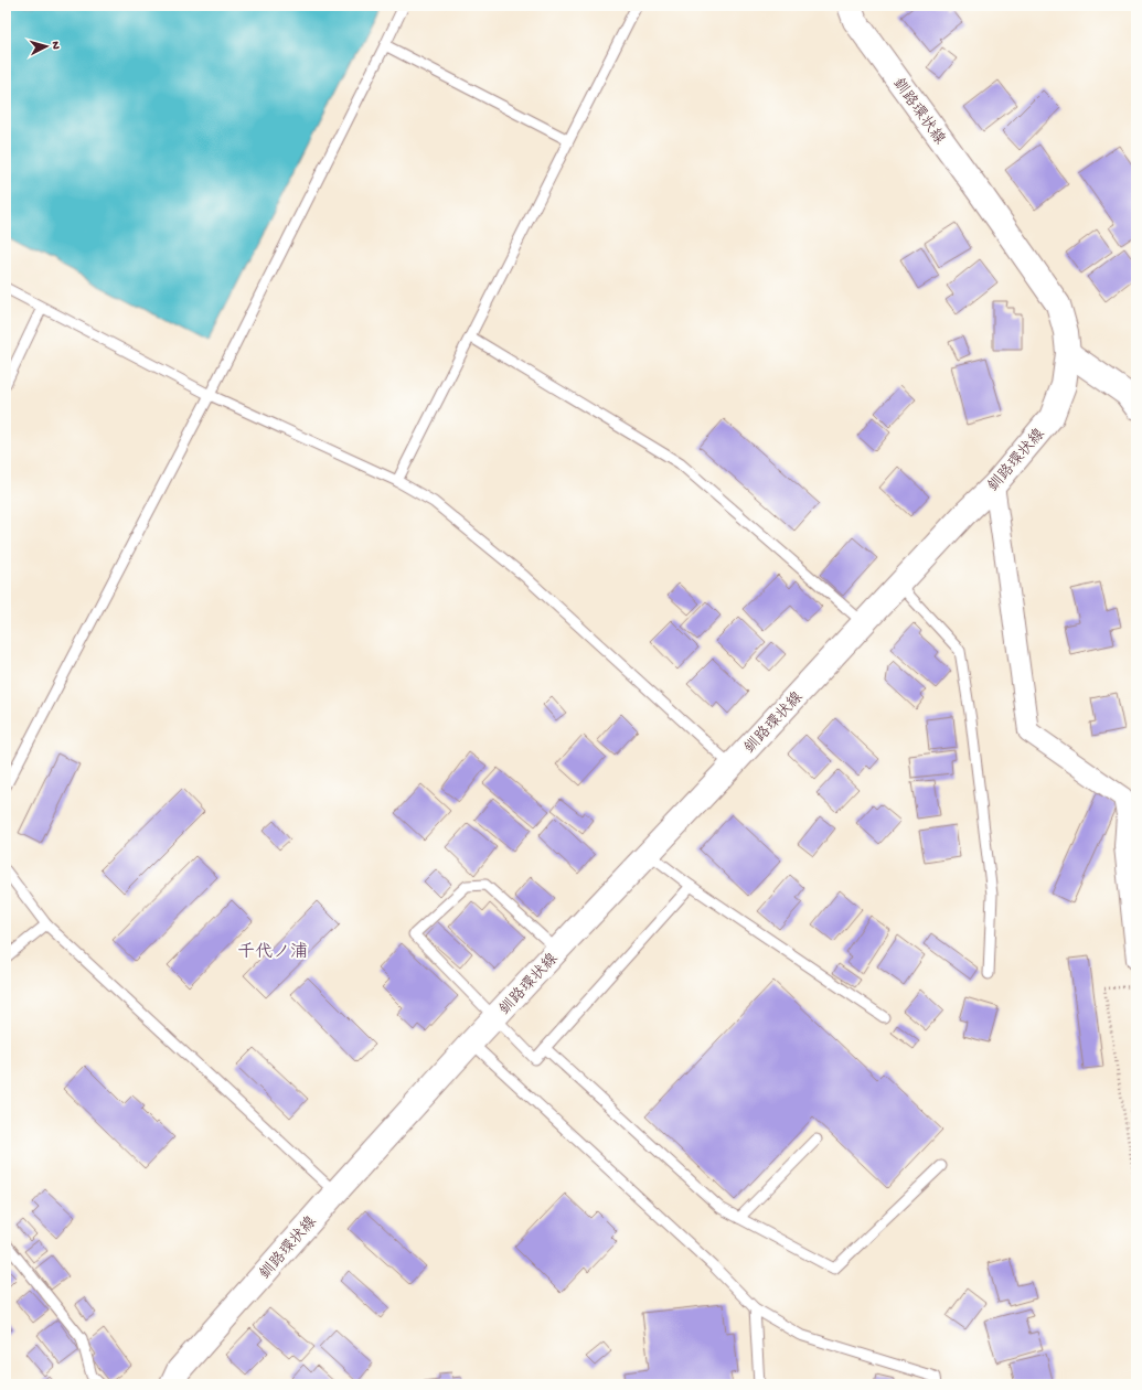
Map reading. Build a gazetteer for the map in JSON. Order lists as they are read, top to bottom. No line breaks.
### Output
{"streets":{"main road":["釧路環状線"]},"districts":["千代ノ浦"],"north":"right"}
